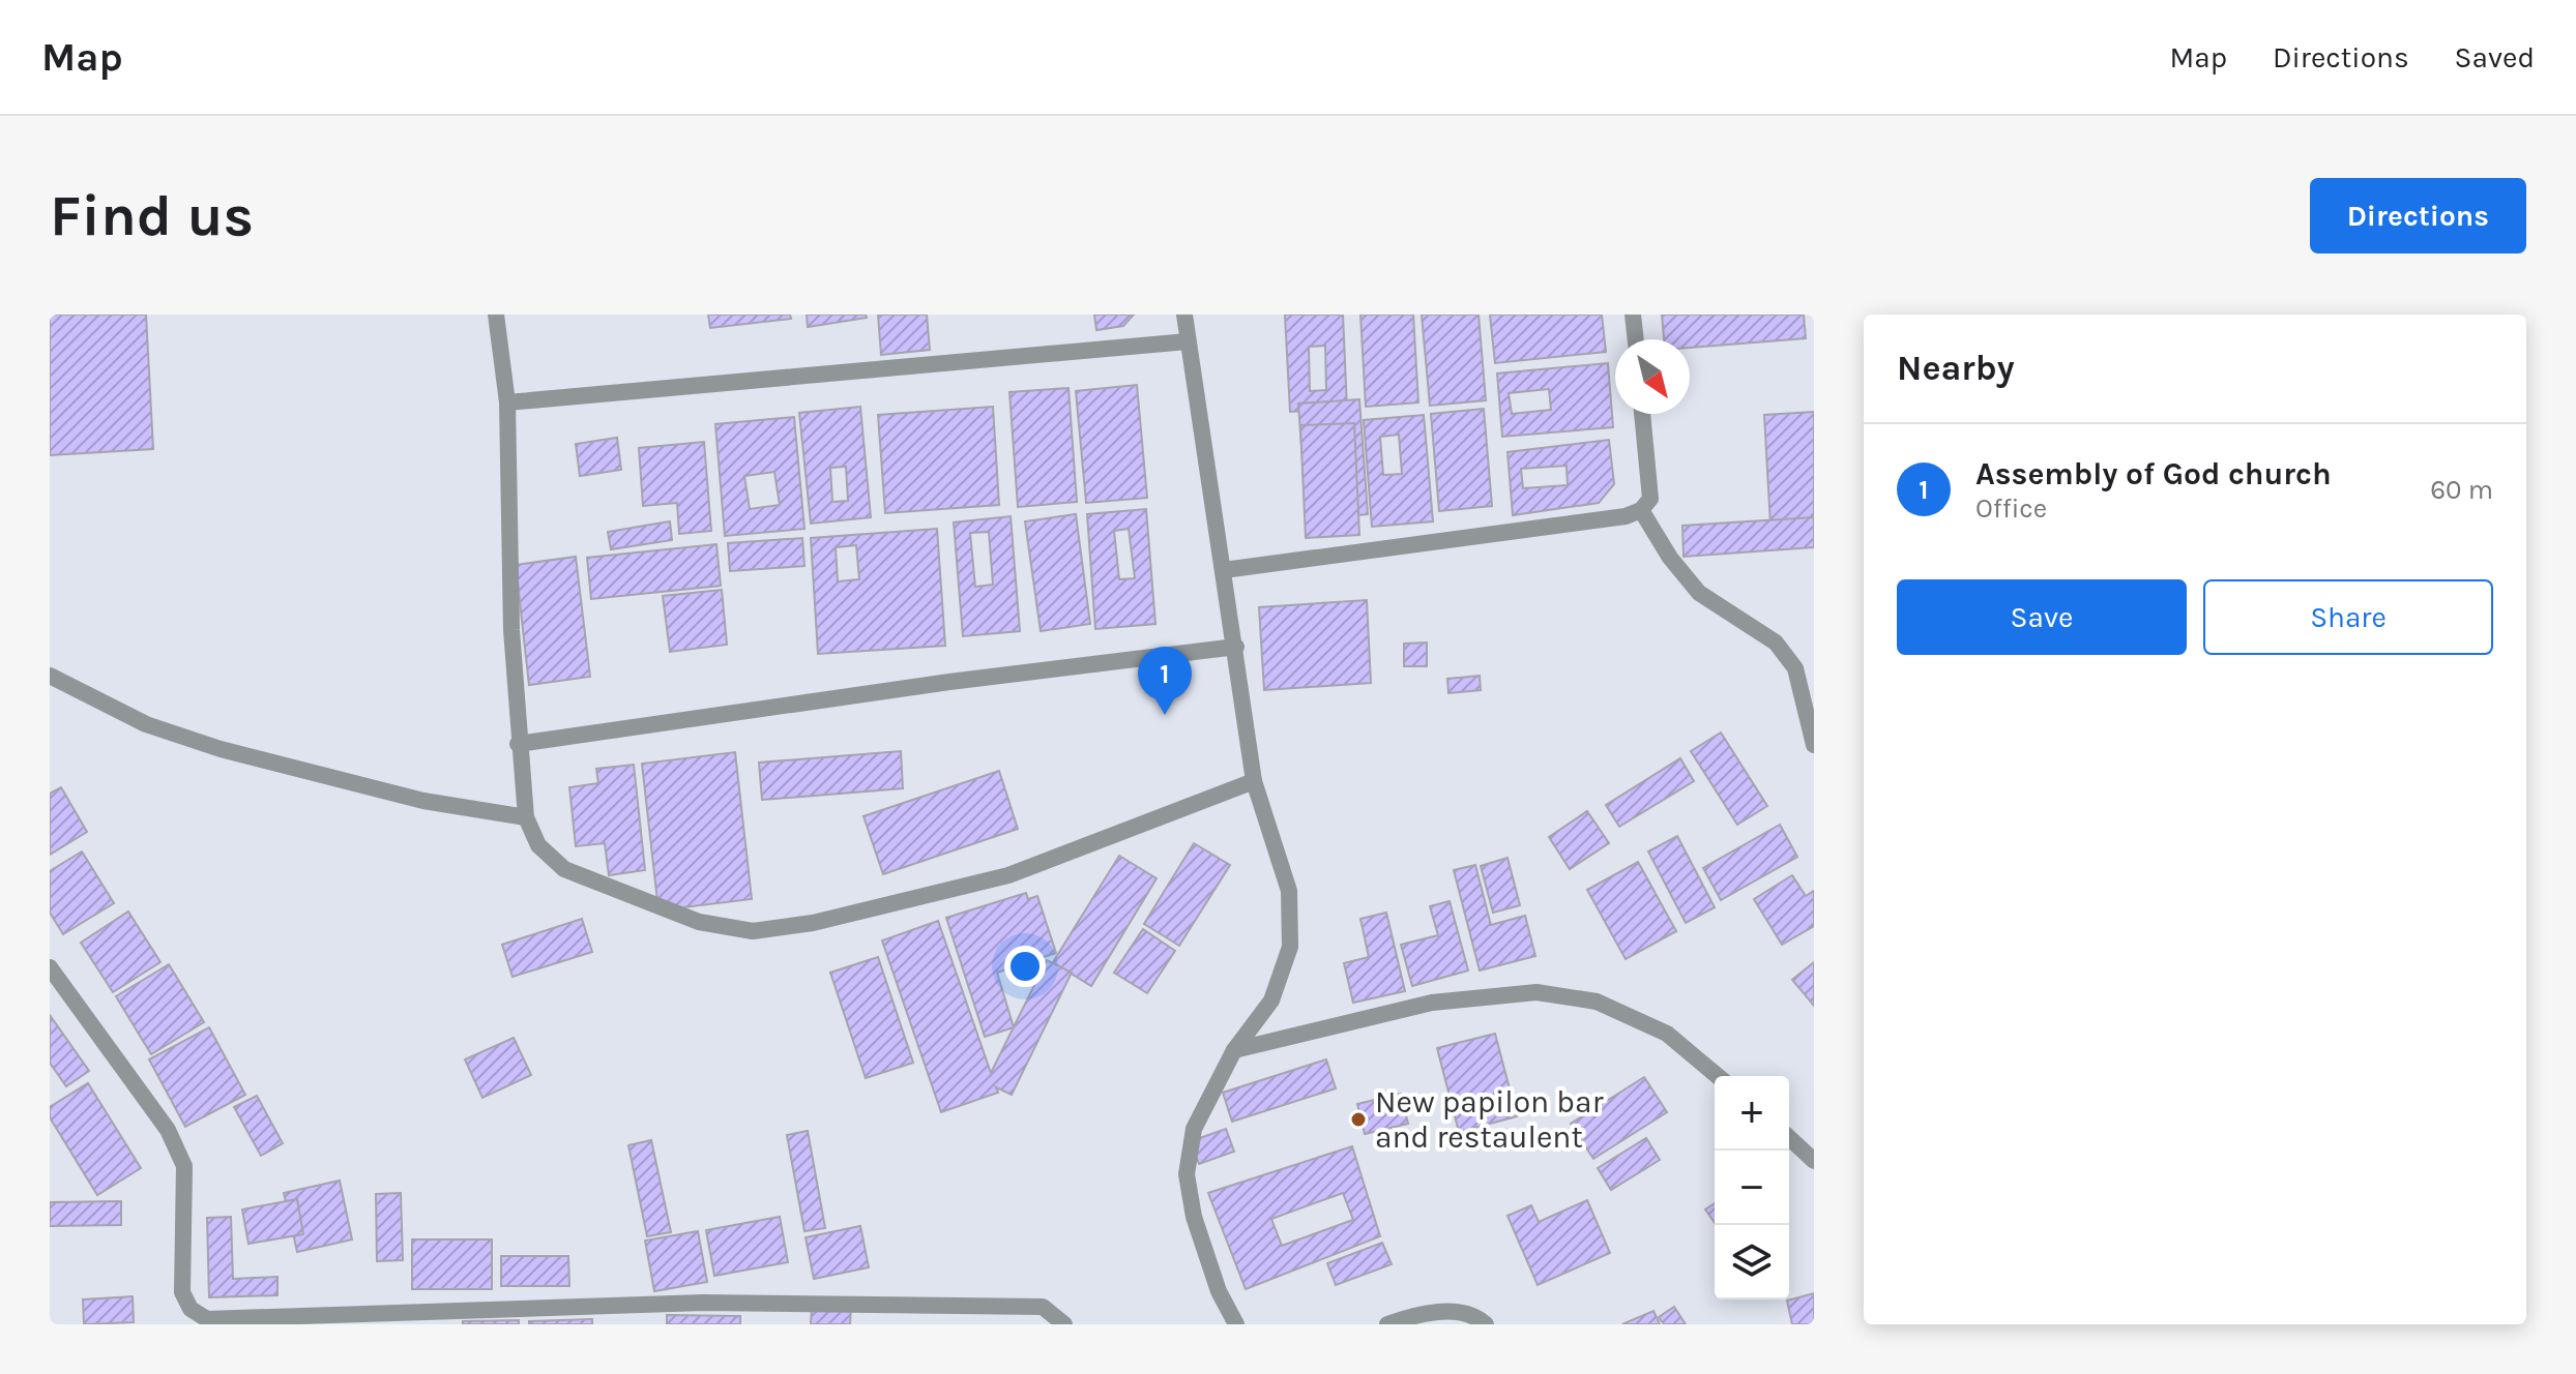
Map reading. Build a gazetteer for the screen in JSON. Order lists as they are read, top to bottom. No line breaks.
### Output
{"places":["New papilon bar and restaulent"],"north":"bottom right","page":{"header":"Map","nav":["Map","Directions","Saved"],"buttons":["Directions",["Save","Share"]],"title":"Find us","heading":"Nearby","list":[{"mark":"1","name":"Assembly of God church","note":"Office","value":"60 m"}],"pins":"1","map_buttons":["+","−"]}}
